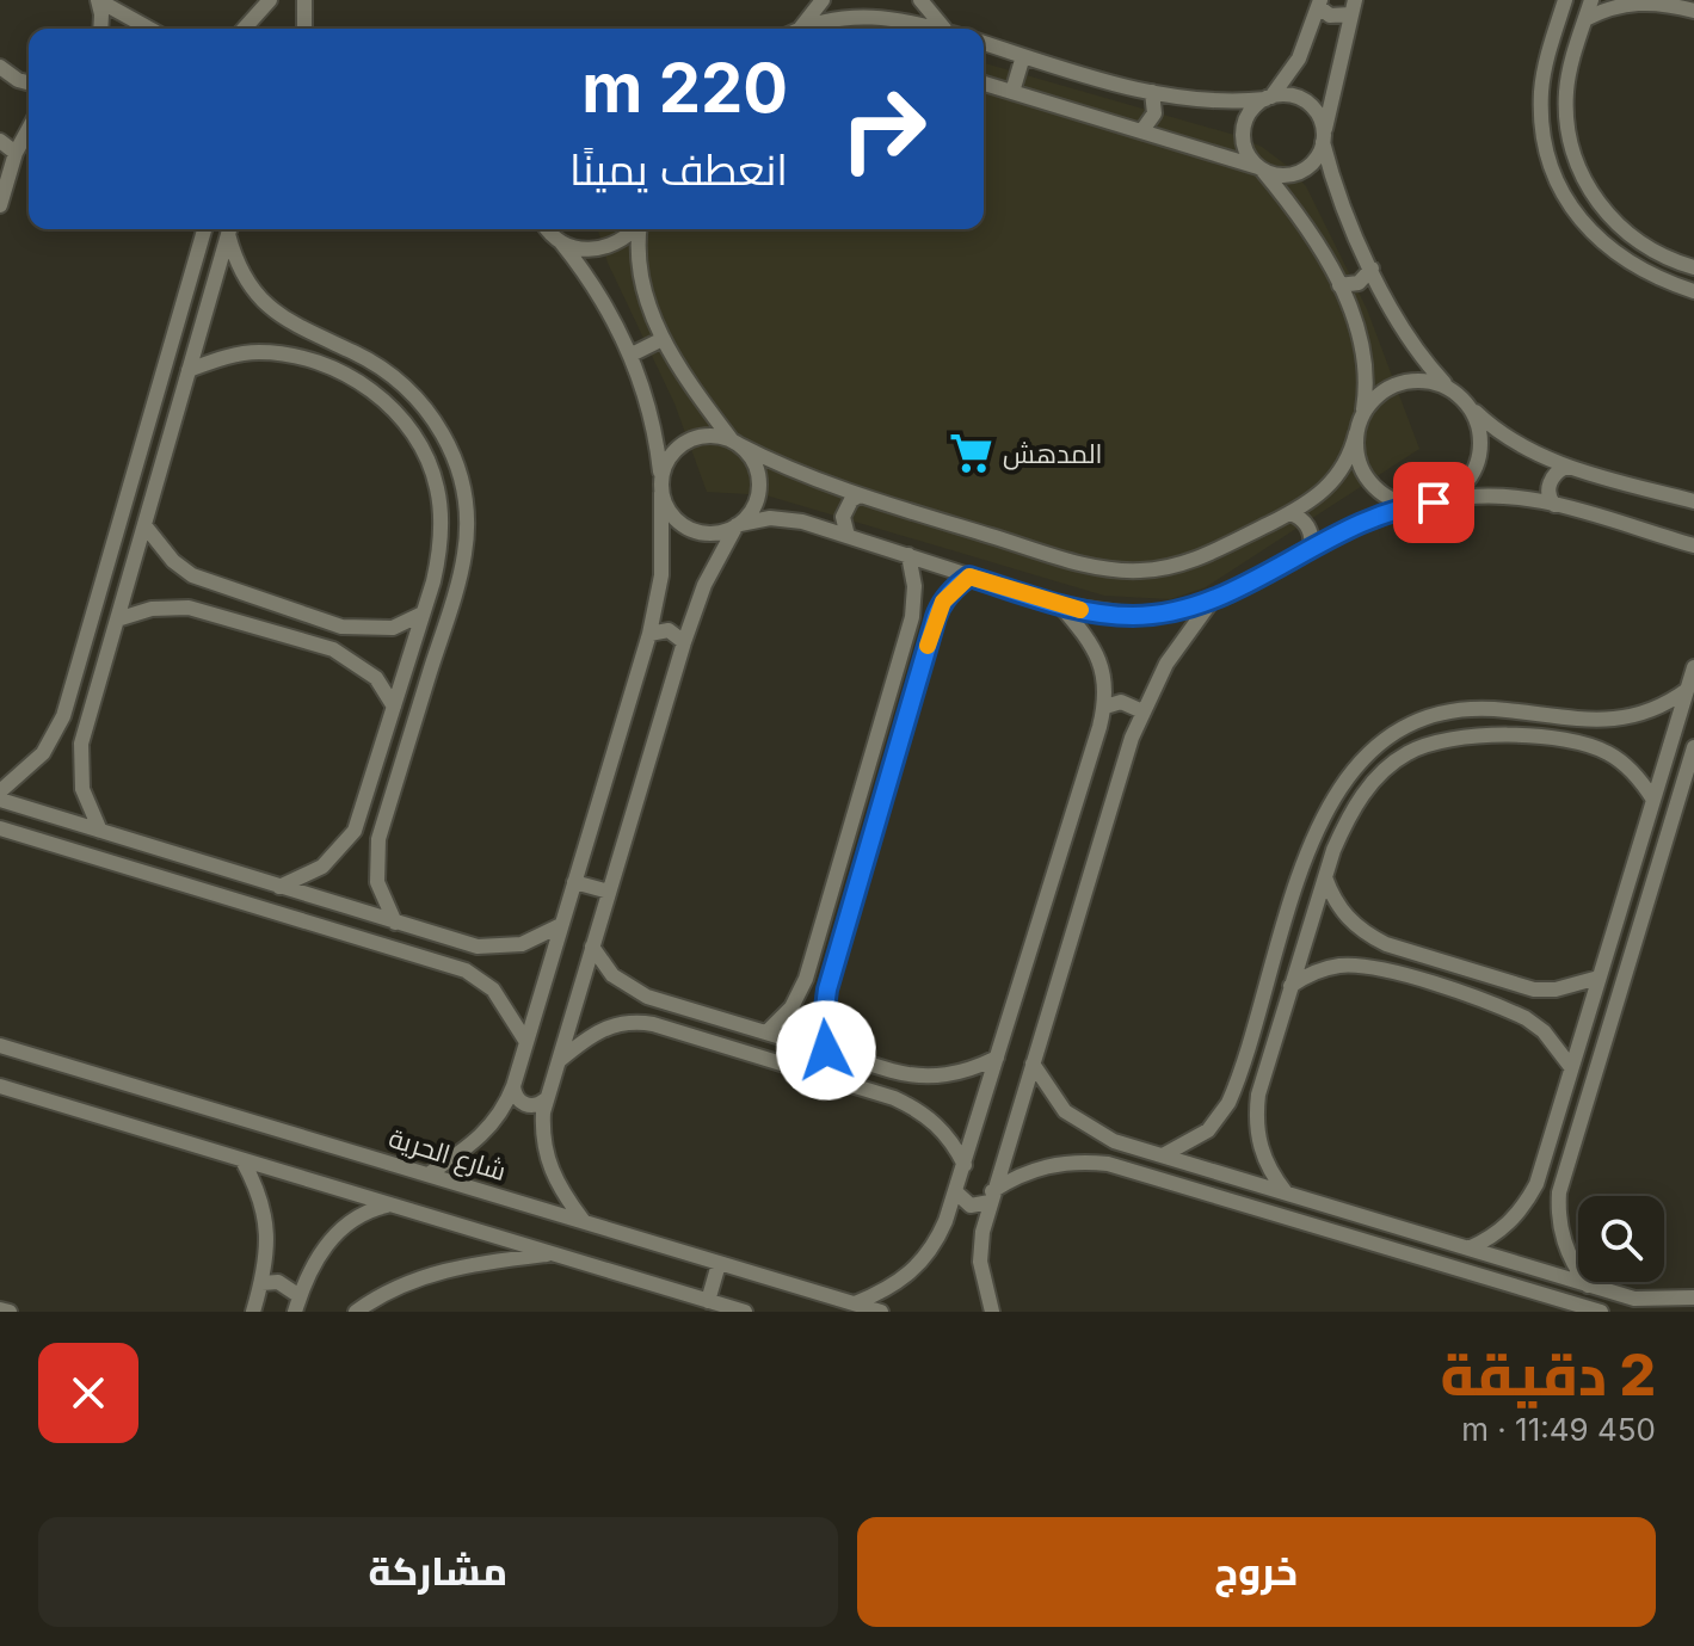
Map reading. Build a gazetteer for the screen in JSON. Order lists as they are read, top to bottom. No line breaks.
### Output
{"streets":{"street":["شارع الحرية"]},"places":{"supermarket":["المدهش"]},"page":{"turn":["220 m","انعطف يمينًا"],"heading":["2 دقيقة","450 m · 11:49"],"buttons":["خروج","مشاركة"]}}
